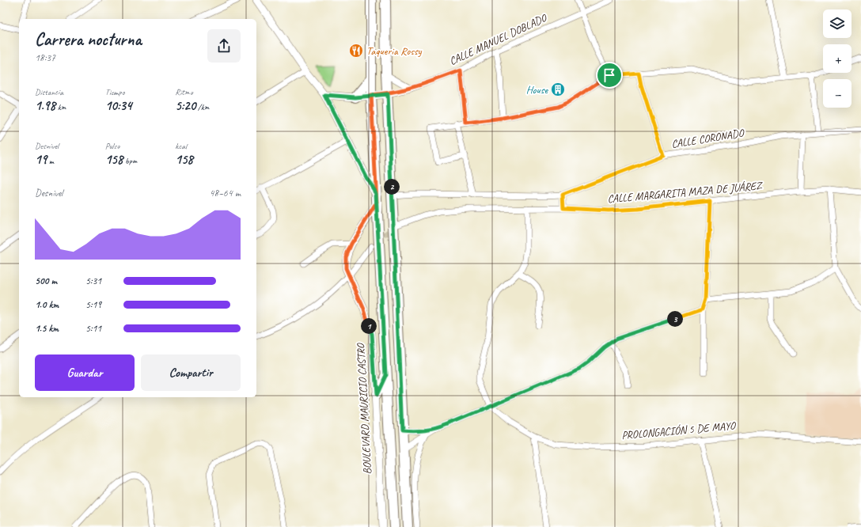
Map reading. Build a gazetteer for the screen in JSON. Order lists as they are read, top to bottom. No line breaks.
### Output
{"streets":{"main road":["BOULEVARD MAURICIO CASTRO"],"street":["CALLE MANUEL DOBLADO","CALLE CORONADO","CALLE MARGARITA MAZA DE JUÁREZ","PROLONGACIÓN 5 DE MAYO"]},"places":{"restaurant":["Taqueria Rossy"],"building":["House"]},"page":{"map_buttons":["+","−"],"heading":["Carrera nocturna","18:37"],"stats":[["Distancia","1.98 km"],["Tiempo","10:34"],["Ritmo","5:20 /km"],["Desnivel","19 m"],["Pulso","158 bpm"],["kcal","158"]],"pins":["2","3","1"],"chart":["Desnivel","48–64 m"],"list":[{"name":"500 m","note":"5:31"},{"name":"1.0 km","note":"5:19"},{"name":"1.5 km","note":"5:11"}],"buttons":["Guardar","Compartir"]}}
